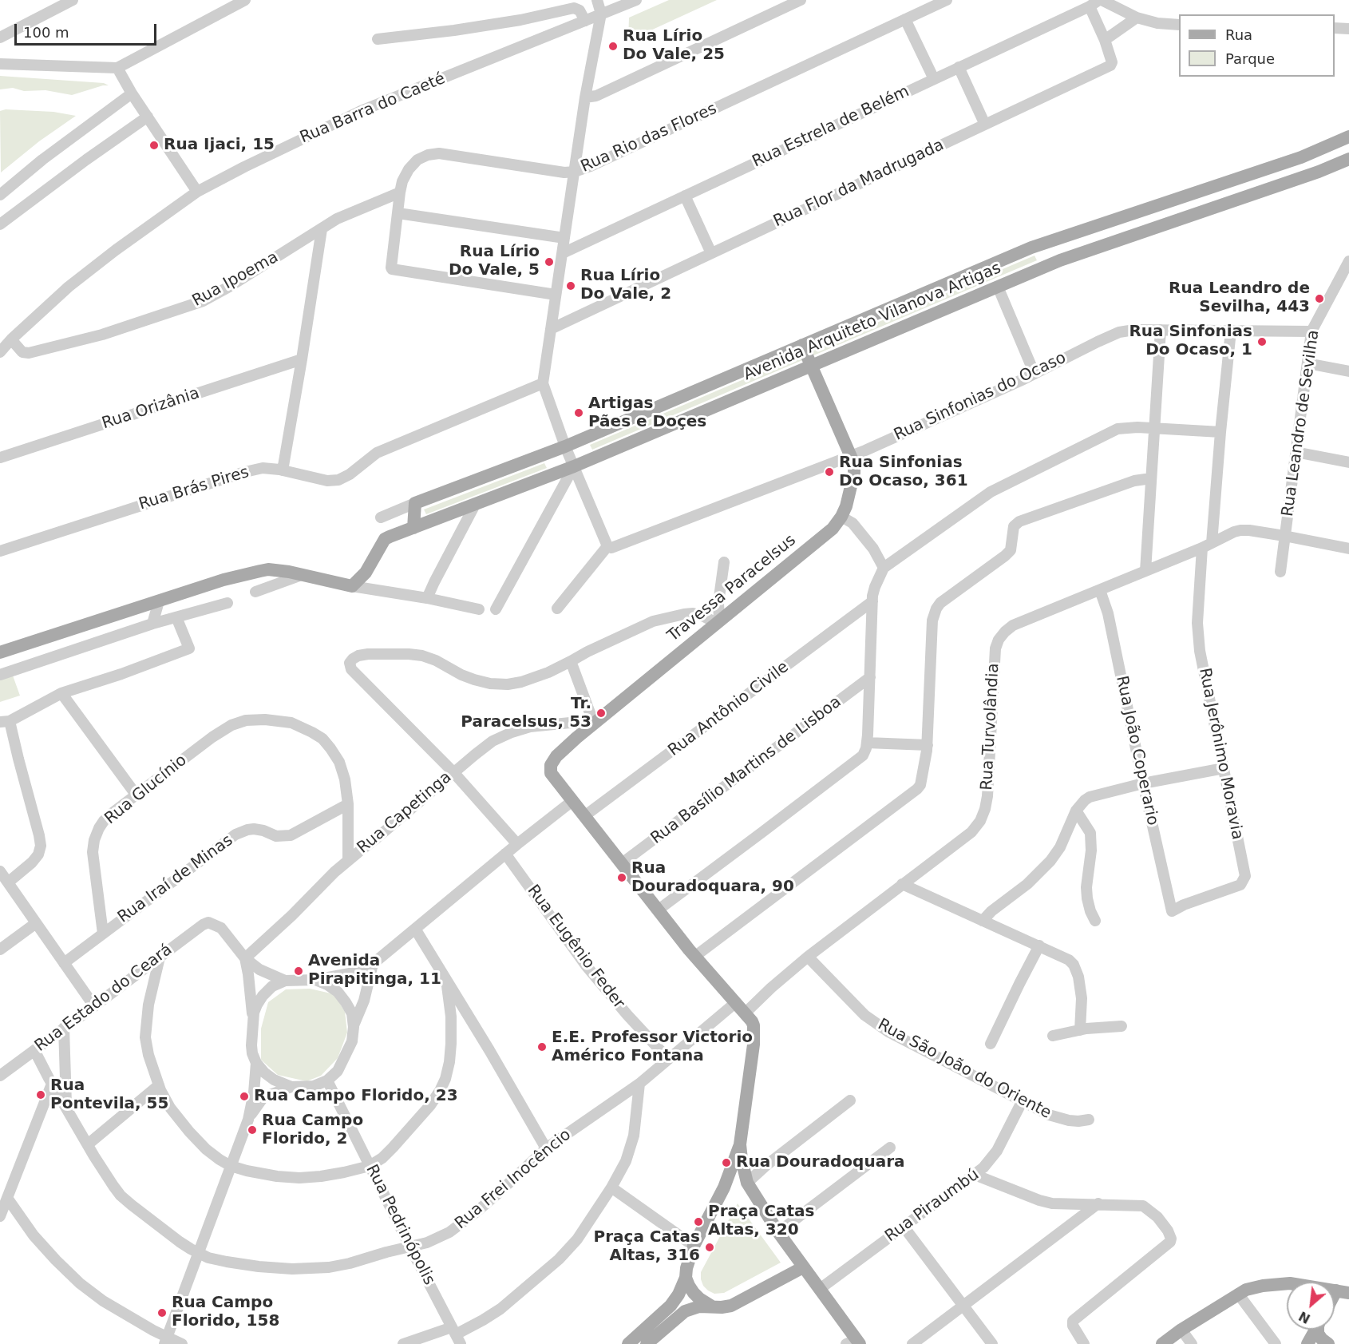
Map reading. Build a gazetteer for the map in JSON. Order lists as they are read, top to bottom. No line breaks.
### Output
{"streets":{"main road":["Avenida Arquiteto Vilanova Artigas","Travessa Paracelsus"],"street":["Rua Barra do Caeté","Rua Estrela de Belém","Rua Rio das Flores","Rua Flor da Madrugada","Rua Ipoema","Rua Sinfonias do Ocaso","Rua Orizânia","Rua Leandro de Sevilha","Rua Brás Pires","Rua Antônio Civile","Rua Turvolândia","Rua João Coperario","Rua Jerônimo Moravia","Rua Basílio Martins de Lisboa","Rua Glucínio","Rua Capetinga","Rua Iraí de Minas","Rua Eugênio Feder","Rua Estado do Ceará","Rua São João do Oriente","Rua Frei Inocêncio","Rua Piraumbú","Rua Pedrinópolis"]},"crossings":[["Rua Barra do Caeté","Rua Ipoema"],["Rua Estrela de Belém","Rua Flor da Madrugada"],["Rua Rio das Flores","Rua Ipoema"],["Avenida Arquiteto Vilanova Artigas","Travessa Paracelsus"],["Rua Sinfonias do Ocaso","Rua Leandro de Sevilha"],["Rua Sinfonias do Ocaso","Travessa Paracelsus"],["Rua Sinfonias do Ocaso","Rua Jerônimo Moravia"],["Rua Leandro de Sevilha","Rua Turvolândia"],["Travessa Paracelsus","Rua Capetinga"],["Rua Turvolândia","Rua João Coperario"],["Rua Turvolândia","Rua Jerônimo Moravia"],["Rua Turvolândia","Rua São João do Oriente"],["Rua João Coperario","Rua Jerônimo Moravia"],["Rua Glucínio","Rua Capetinga"],["Rua Glucínio","Rua Iraí de Minas"],["Rua Capetinga","Rua Estado do Ceará"],["Rua Eugênio Feder","Rua Frei Inocêncio"],["Rua Estado do Ceará","Rua Frei Inocêncio"],["Rua São João do Oriente","Rua Piraumbú"],["Rua Frei Inocêncio","Rua Pedrinópolis"]],"places":["Rua Lírio Do Vale, 25","Rua Ijaci, 15","Rua Lírio Do Vale, 5","Rua Lírio Do Vale, 2","Rua Leandro de Sevilha, 443","Rua Sinfonias Do Ocaso, 1","Artigas Pães e Doçes","Rua Sinfonias Do Ocaso, 361","Tr. Paracelsus, 53","Rua Douradoquara, 90","Avenida Pirapitinga, 11","E.E. Professor Victorio Américo Fontana","Rua Pontevila, 55","Rua Campo Florido, 23","Rua Campo Florido, 2","Rua Douradoquara","Praça Catas Altas, 320","Praça Catas Altas, 316","Rua Campo Florido, 158"],"legend":["Rua","Parque"],"scale_bar":"100 m","north":"bottom left"}
